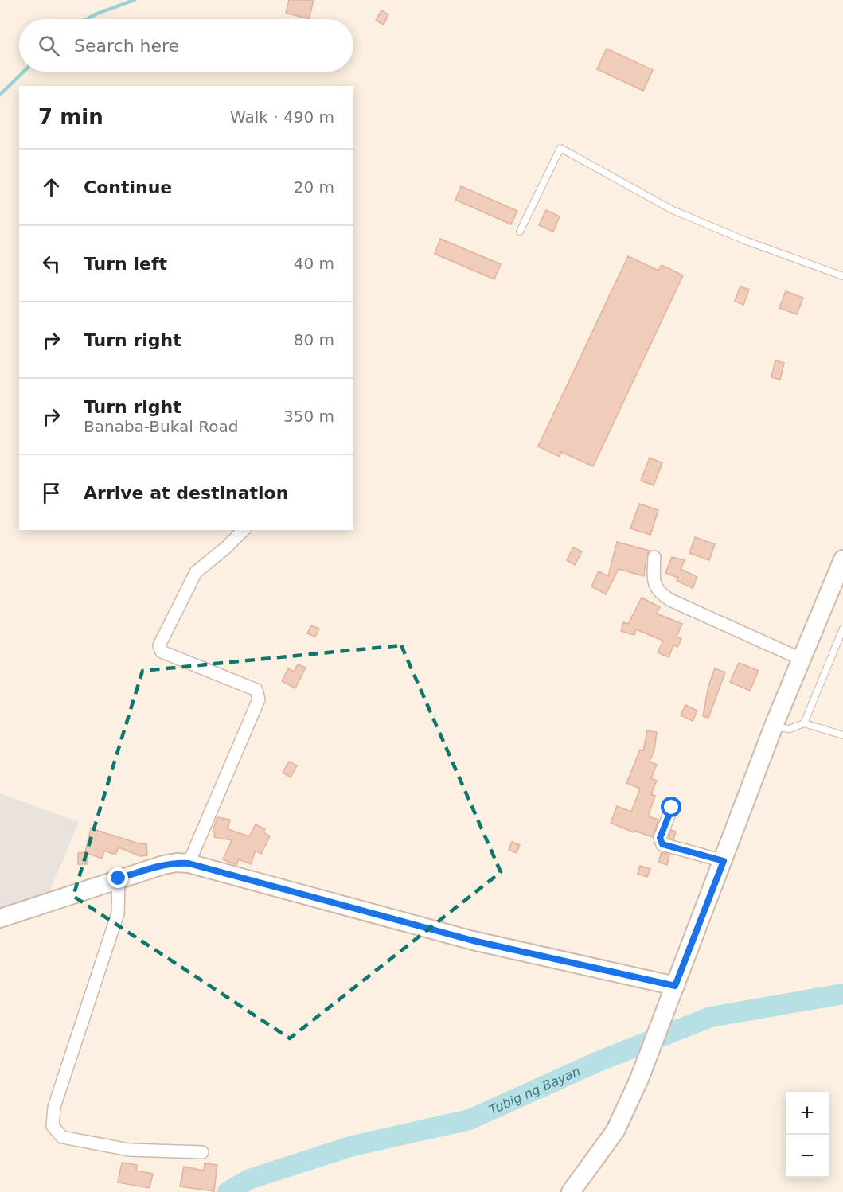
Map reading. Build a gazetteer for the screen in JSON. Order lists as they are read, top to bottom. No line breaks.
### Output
{"water":["Tubig ng Bayan"],"page":{"search":"Search here","heading":["7 min","Walk · 490 m"],"list":[["Continue","20 m"],["Turn left","40 m"],["Turn right","80 m"],["Turn right","Banaba-Bukal Road","350 m"],"Arrive at destination"],"map_buttons":["+","−"]}}
